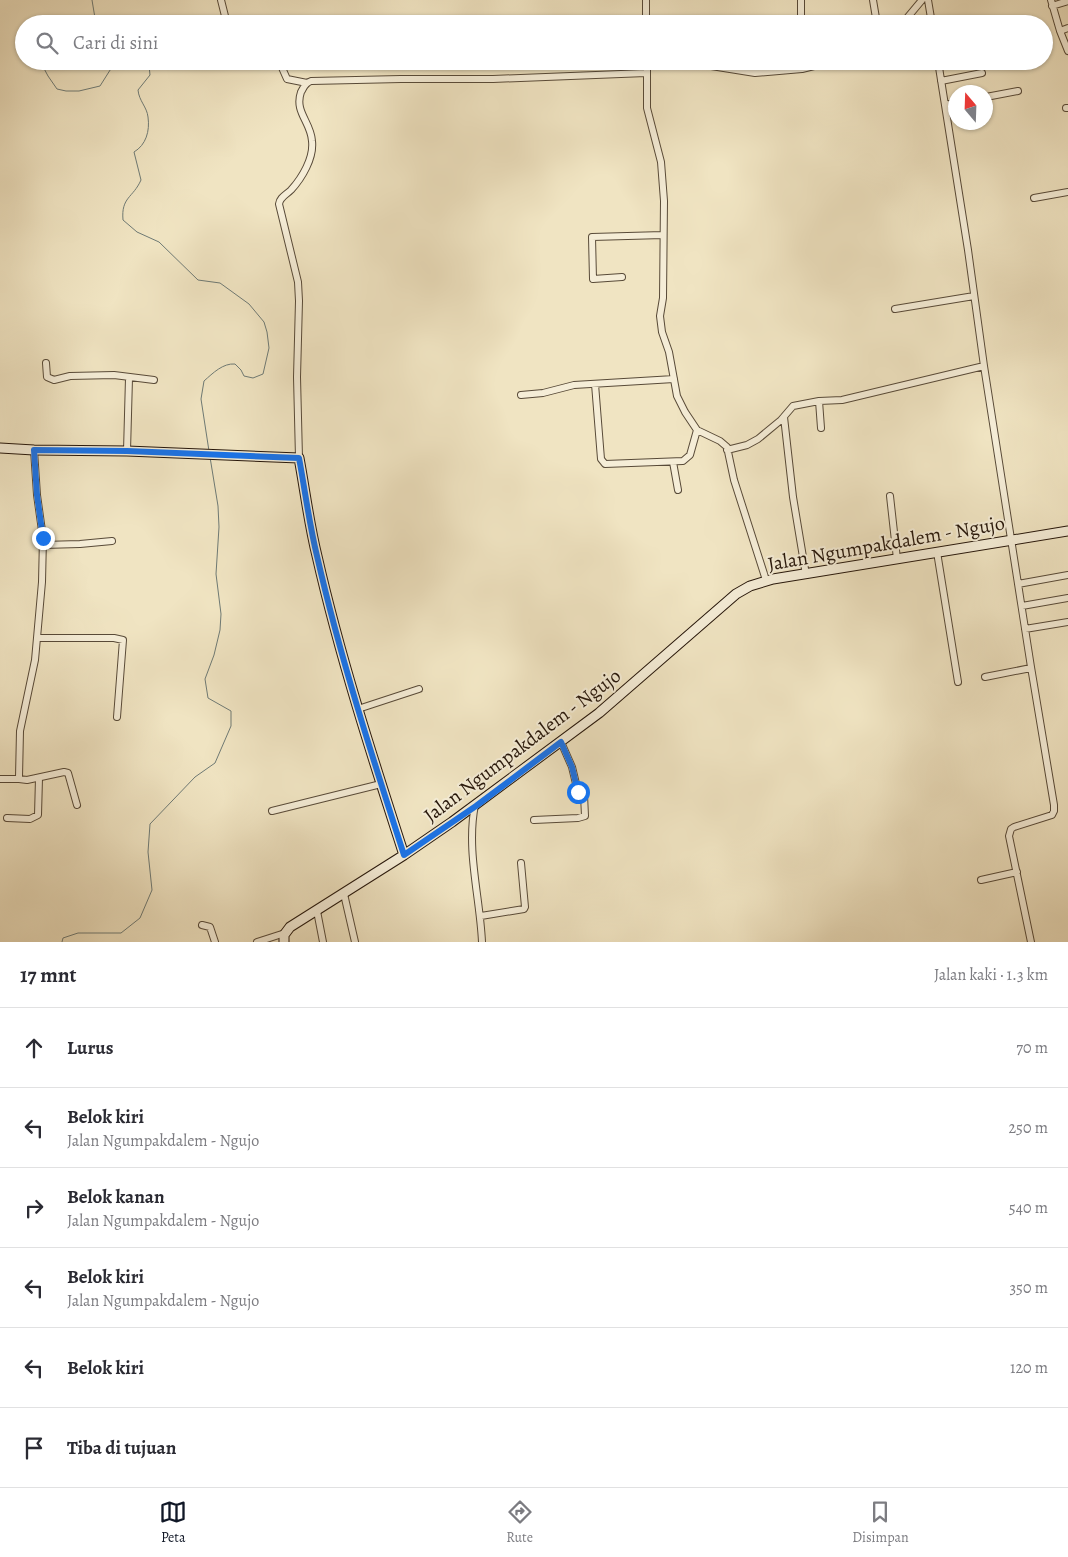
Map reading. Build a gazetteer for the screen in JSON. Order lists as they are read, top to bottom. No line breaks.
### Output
{"streets":{"street":["Jalan Ngumpakdalem - Ngujo"]},"north":"top","page":{"search":"Cari di sini","heading":["17 mnt","Jalan kaki · 1.3 km"],"list":[["Lurus","70 m"],["Belok kiri","Jalan Ngumpakdalem - Ngujo","250 m"],["Belok kanan","Jalan Ngumpakdalem - Ngujo","540 m"],["Belok kiri","Jalan Ngumpakdalem - Ngujo","350 m"],["Belok kiri","120 m"],"Tiba di tujuan"],"nav":["Peta","Rute","Disimpan"]}}
